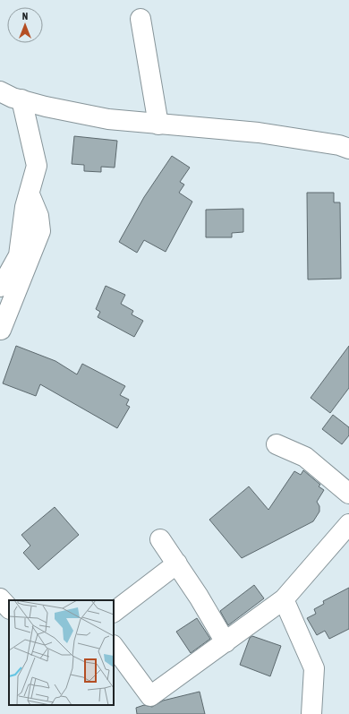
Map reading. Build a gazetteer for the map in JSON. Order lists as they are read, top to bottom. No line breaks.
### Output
{"north":"top"}
